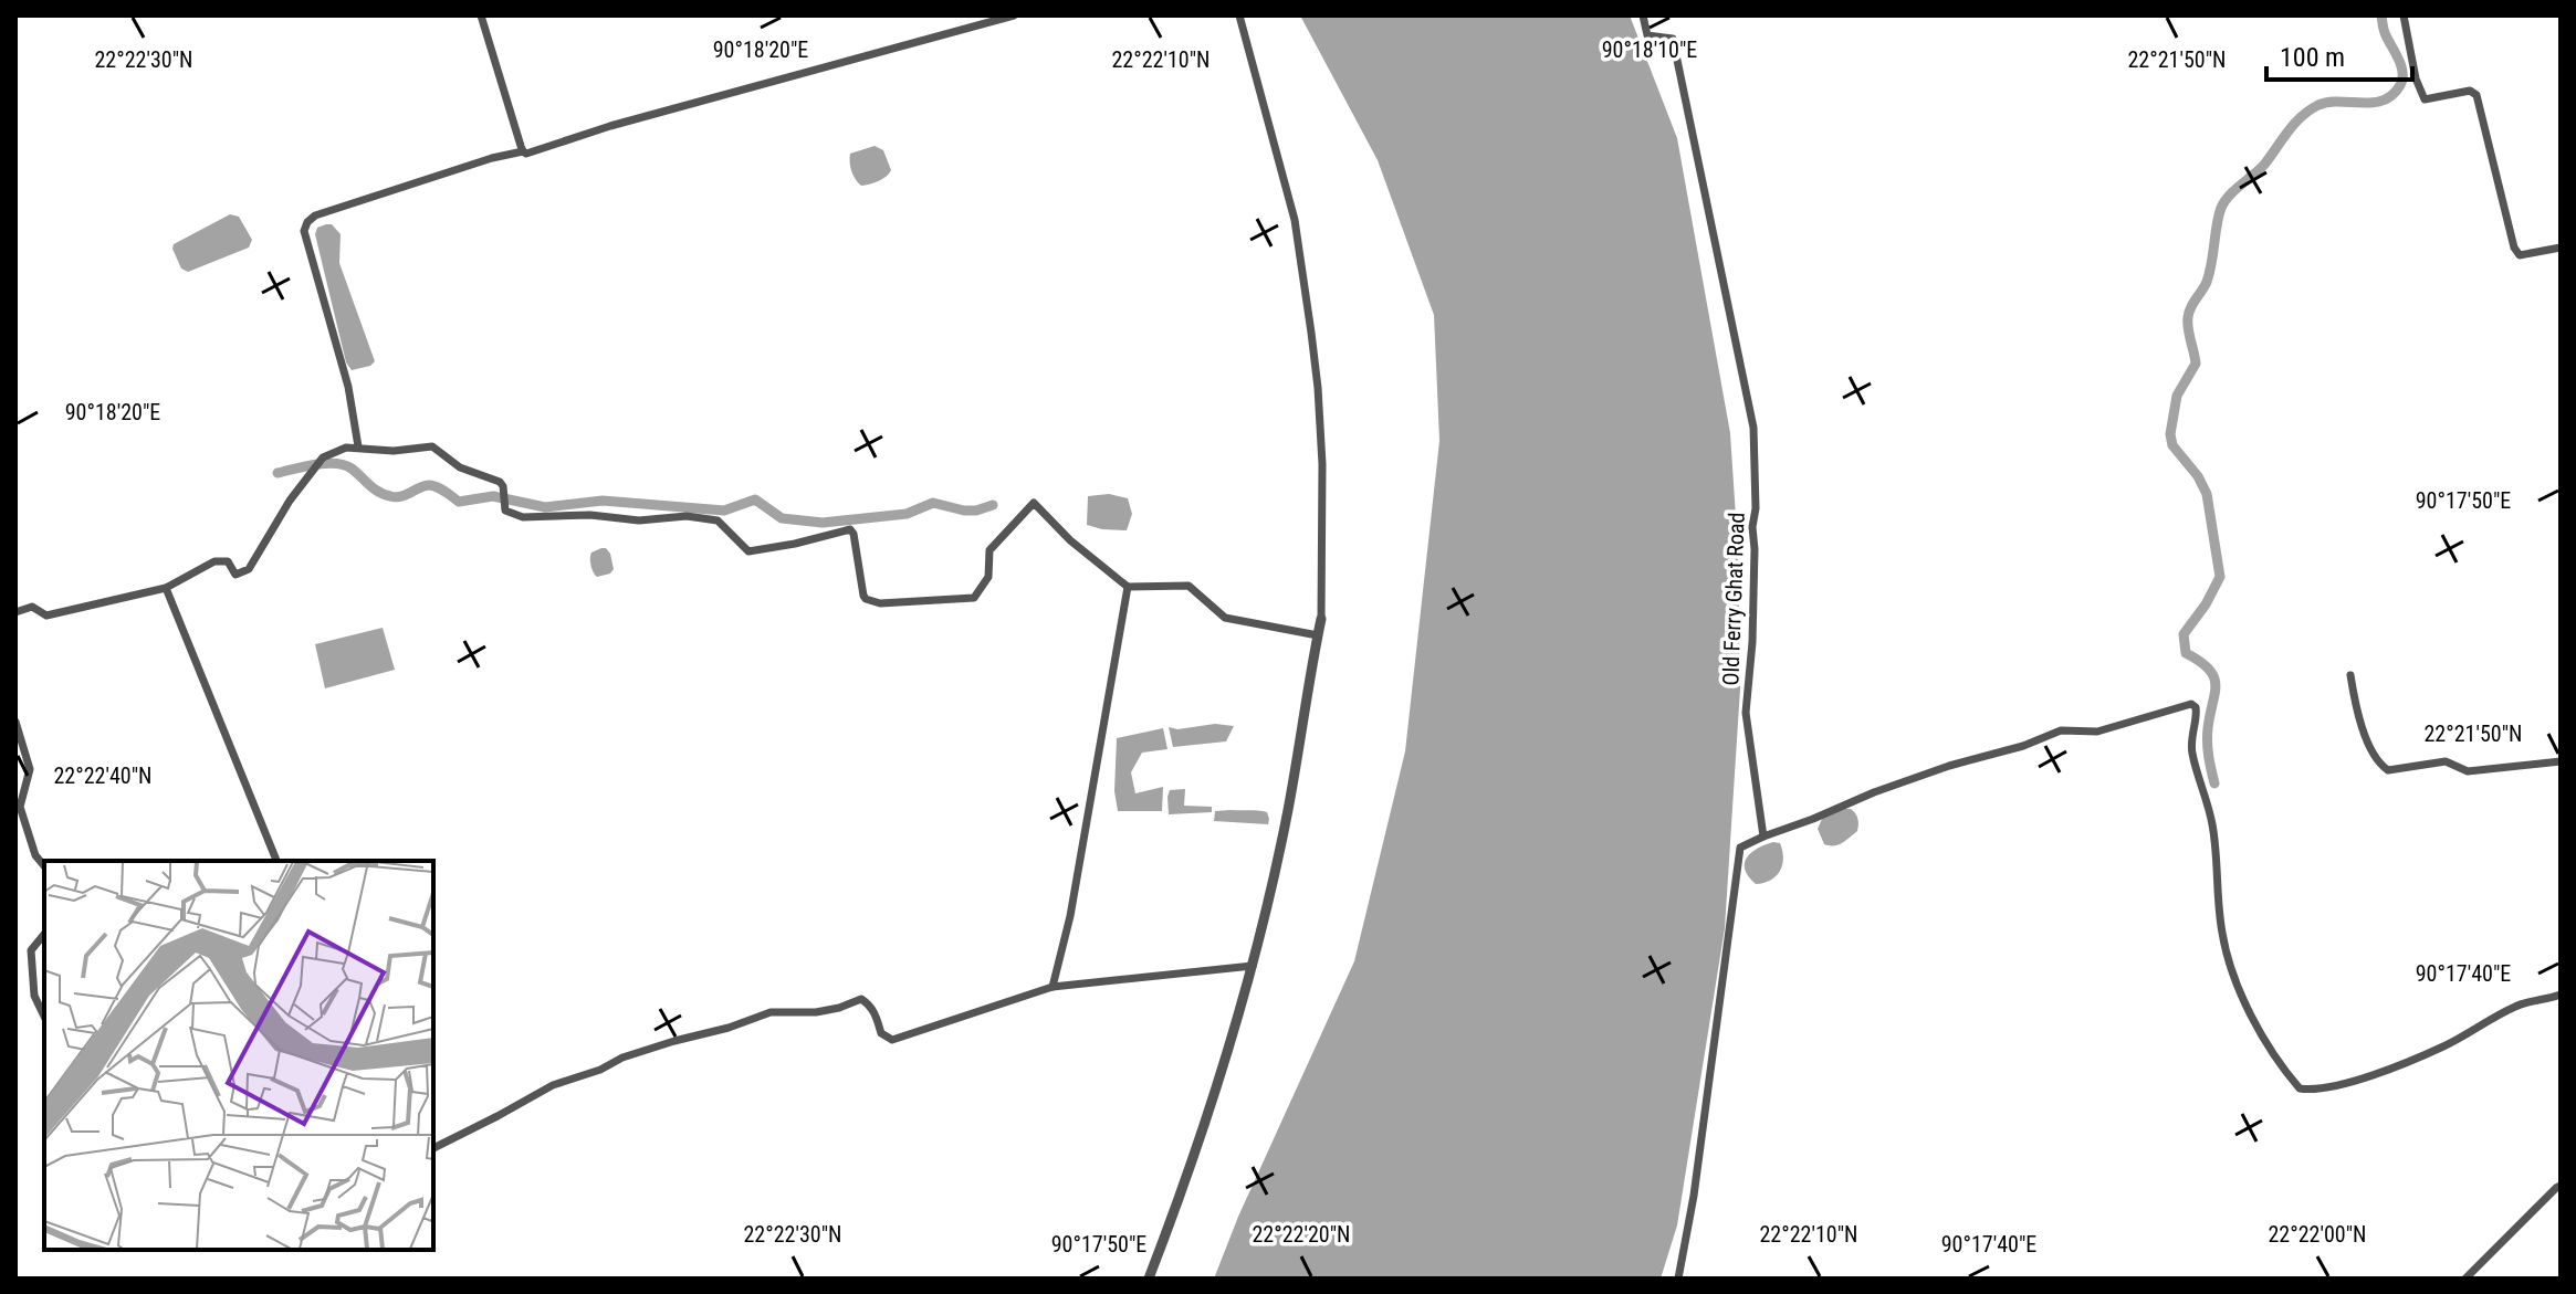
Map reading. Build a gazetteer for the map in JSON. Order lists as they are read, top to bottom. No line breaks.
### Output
{"streets":{"street":["Old Ferry Ghat Road"]},"scale_bar":"100 m","coordinates":["90°18'20\"E","90°18'10\"E","22°22'30\"N","22°22'10\"N","22°21'50\"N","90°17'50\"E","22°22'40\"N","90°17'40\"E","22°22'20\"N","22°22'00\"N"]}
